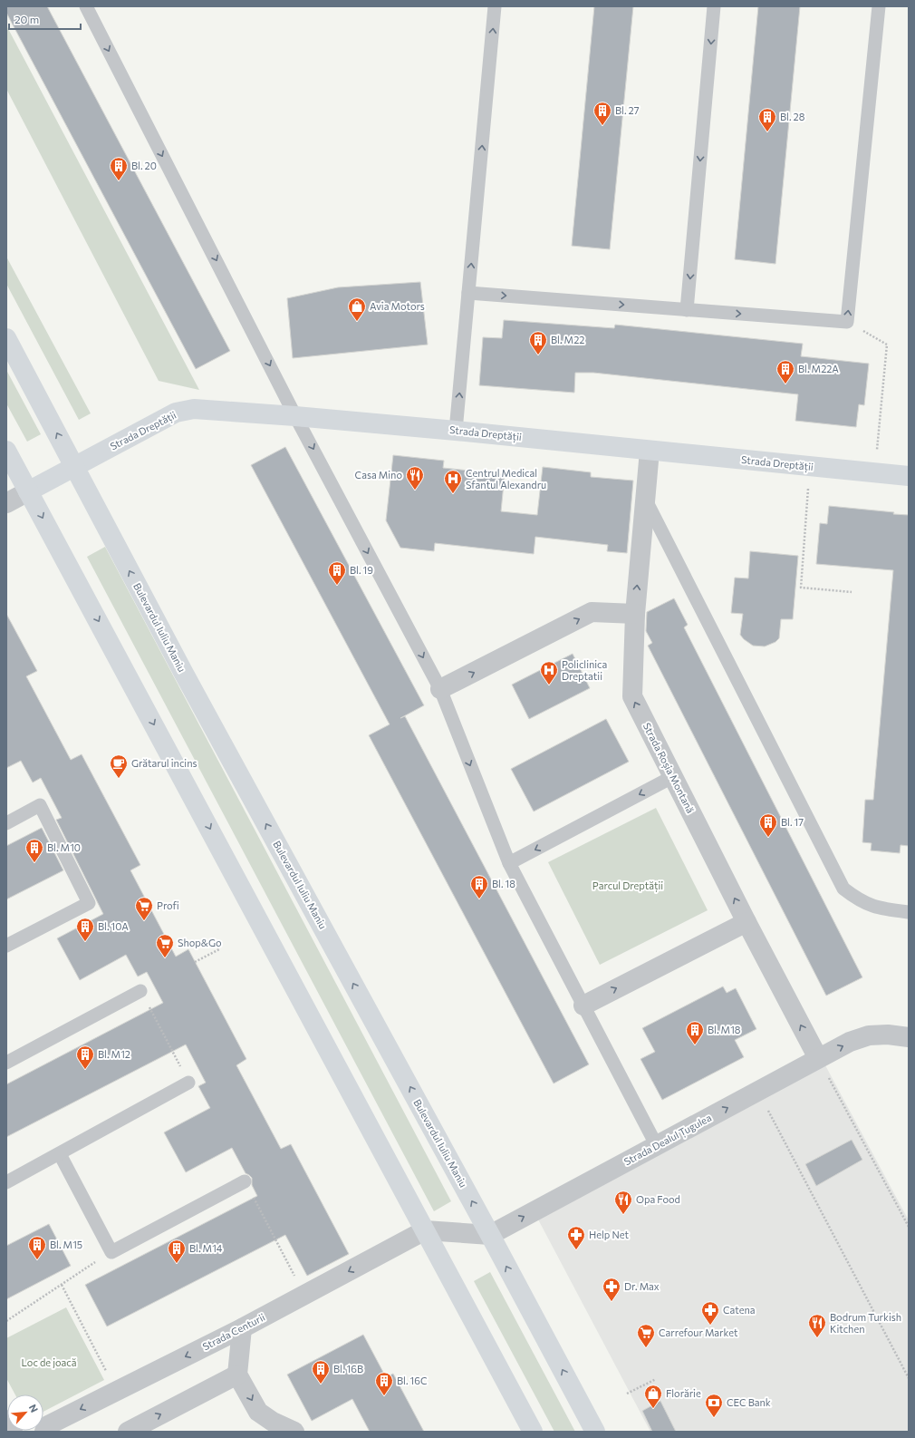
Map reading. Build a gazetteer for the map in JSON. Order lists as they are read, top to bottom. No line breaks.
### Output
{"streets":{"main road":["Strada Dreptății","Bulevardul Iuliu Maniu"],"street":["Strada Roșia Montană","Strada Dealul Țugulea","Strada Centurii"]},"crossings":[["Strada Dreptății","Bulevardul Iuliu Maniu"],["Strada Dreptății","Strada Roșia Montană"],["Bulevardul Iuliu Maniu","Strada Dealul Țugulea"],["Strada Roșia Montană","Strada Dealul Țugulea"]],"one_way":["Strada Roșia Montană","Strada Dealul Țugulea"],"parks":["Parcul Dreptății","Loc de joacă"],"places":{"building":["Bl. 27","Bl. 28","Bl. 20","Bl. M22","Bl. M22A","Bl. 19","Bl. 17","Bl. M10","Bl. 18","Bl. 10A","Bl. M18","Bl. M12","Bl. M15","Bl. M14","Bl. 16B","Bl. 16C"],"shop":["Avia Motors","Florărie"],"restaurant":["Casa Mino","Opa Food","Bodrum Turkish Kitchen"],"hospital":["Centrul Medical Sfantul Alexandru","Policlinica Dreptatii"],"cafe":["Grătarul incins"],"supermarket":["Profi","Shop&Go","Carrefour Market"],"pharmacy":["Help Net","Dr. Max","Catena"],"bank":["CEC Bank"]},"scale_bar":"20 m","north":"top right"}
